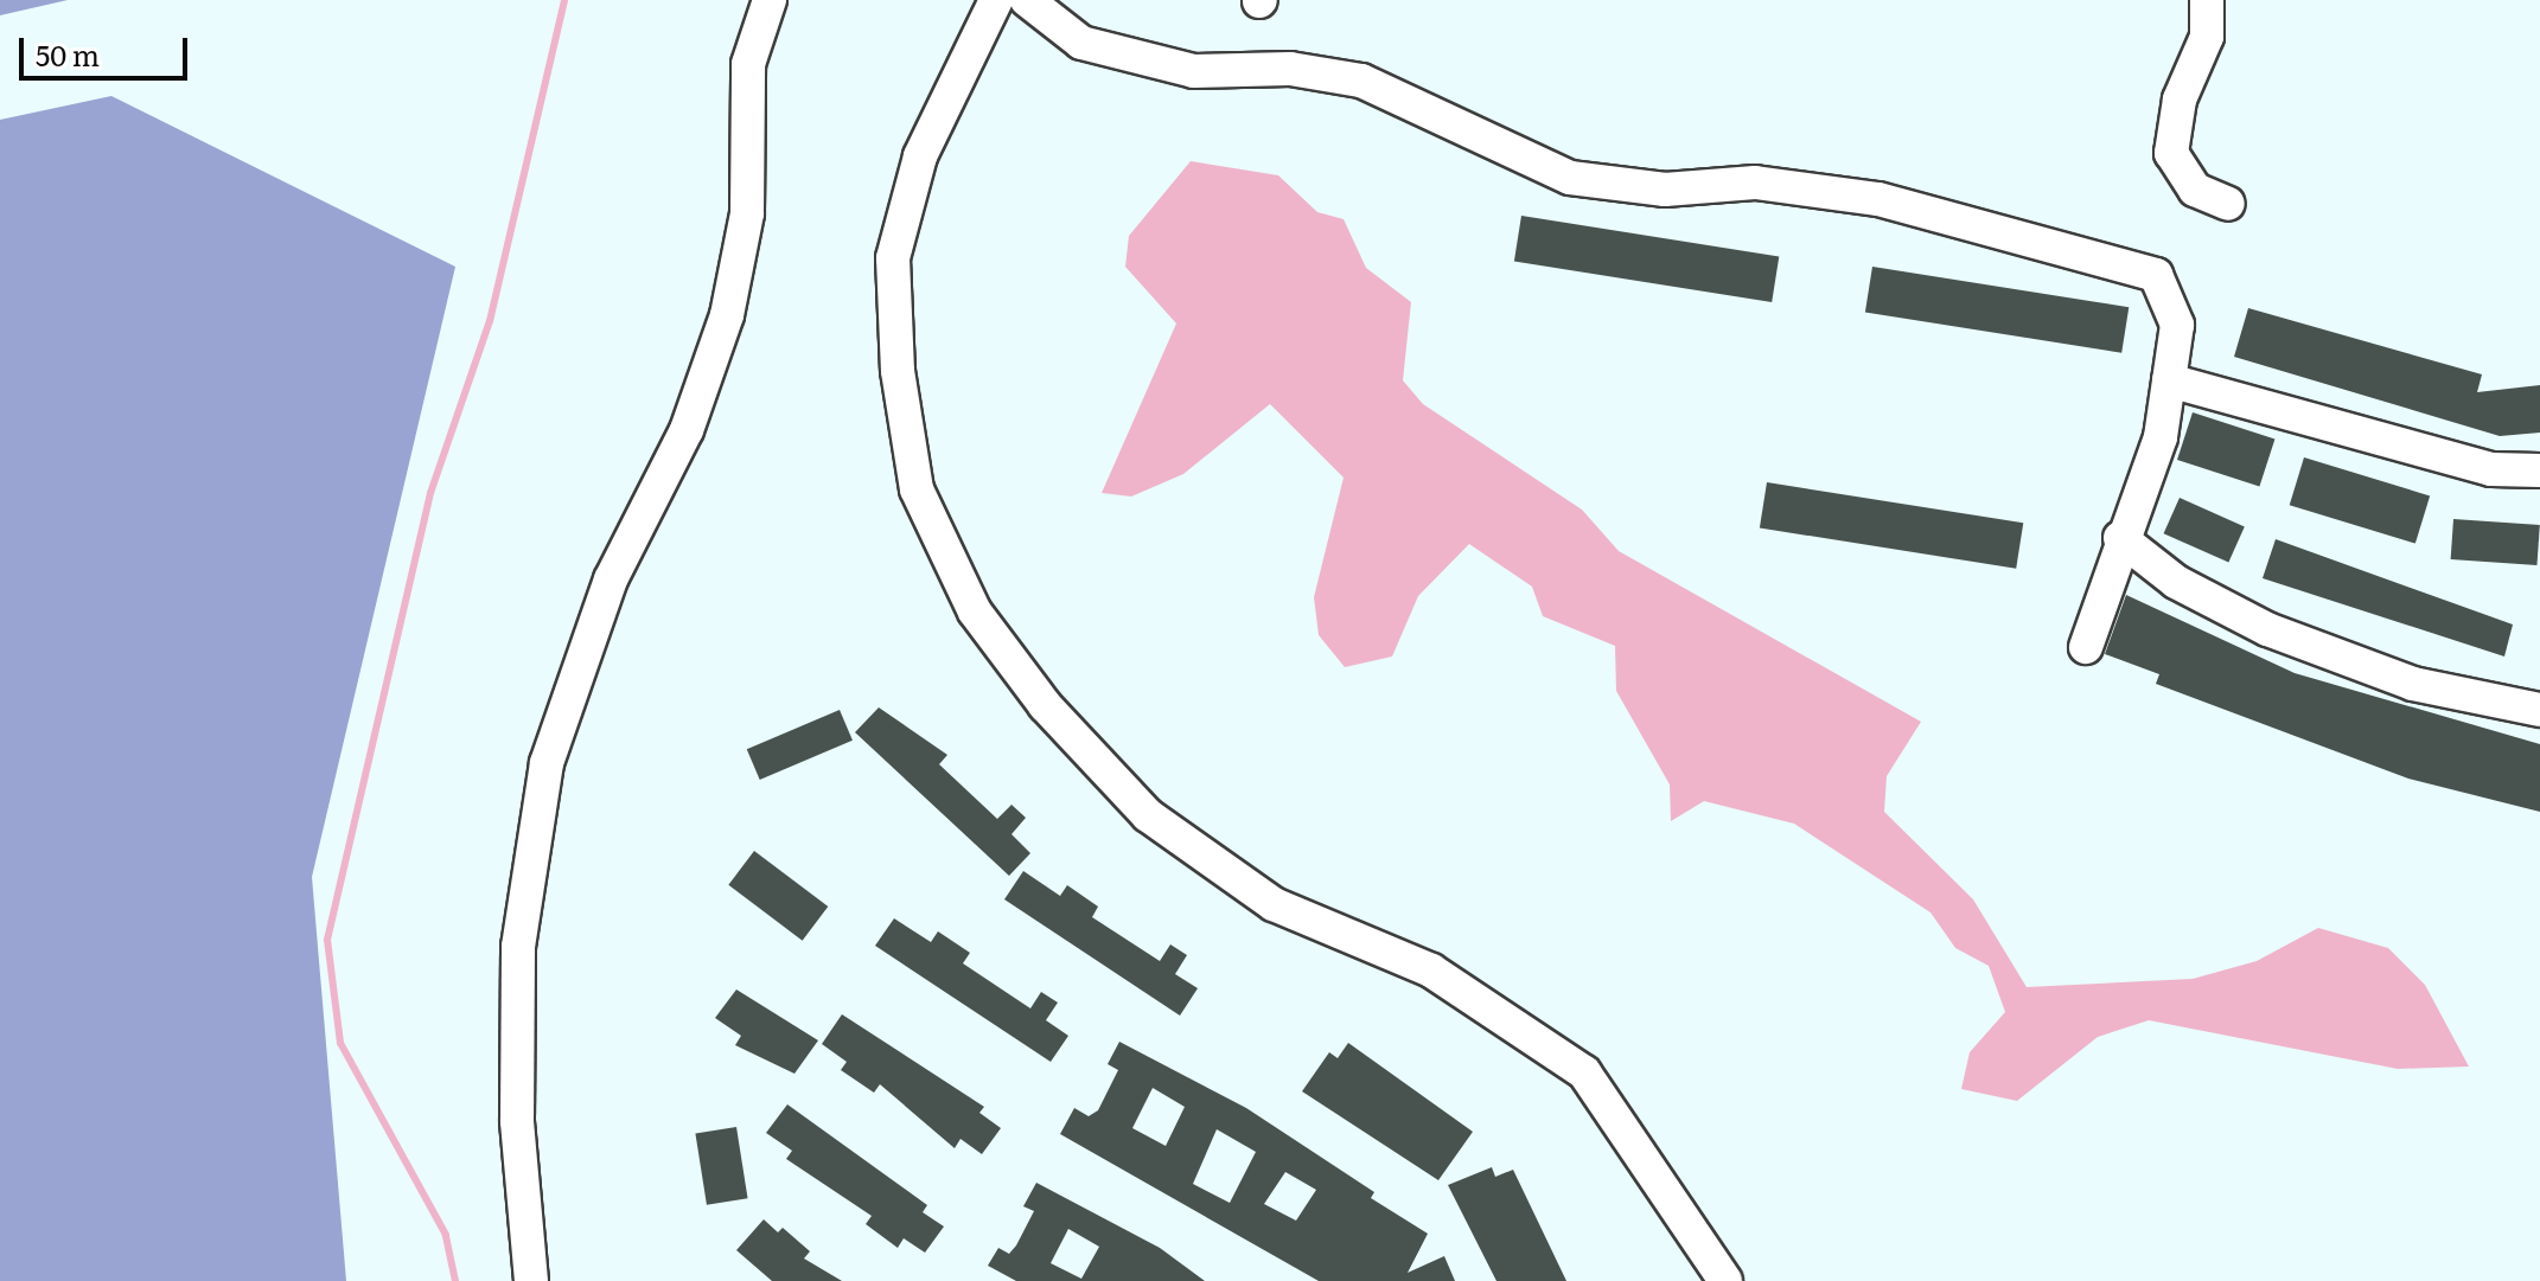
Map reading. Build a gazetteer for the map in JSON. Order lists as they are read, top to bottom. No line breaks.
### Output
{"scale_bar":"50 m"}
